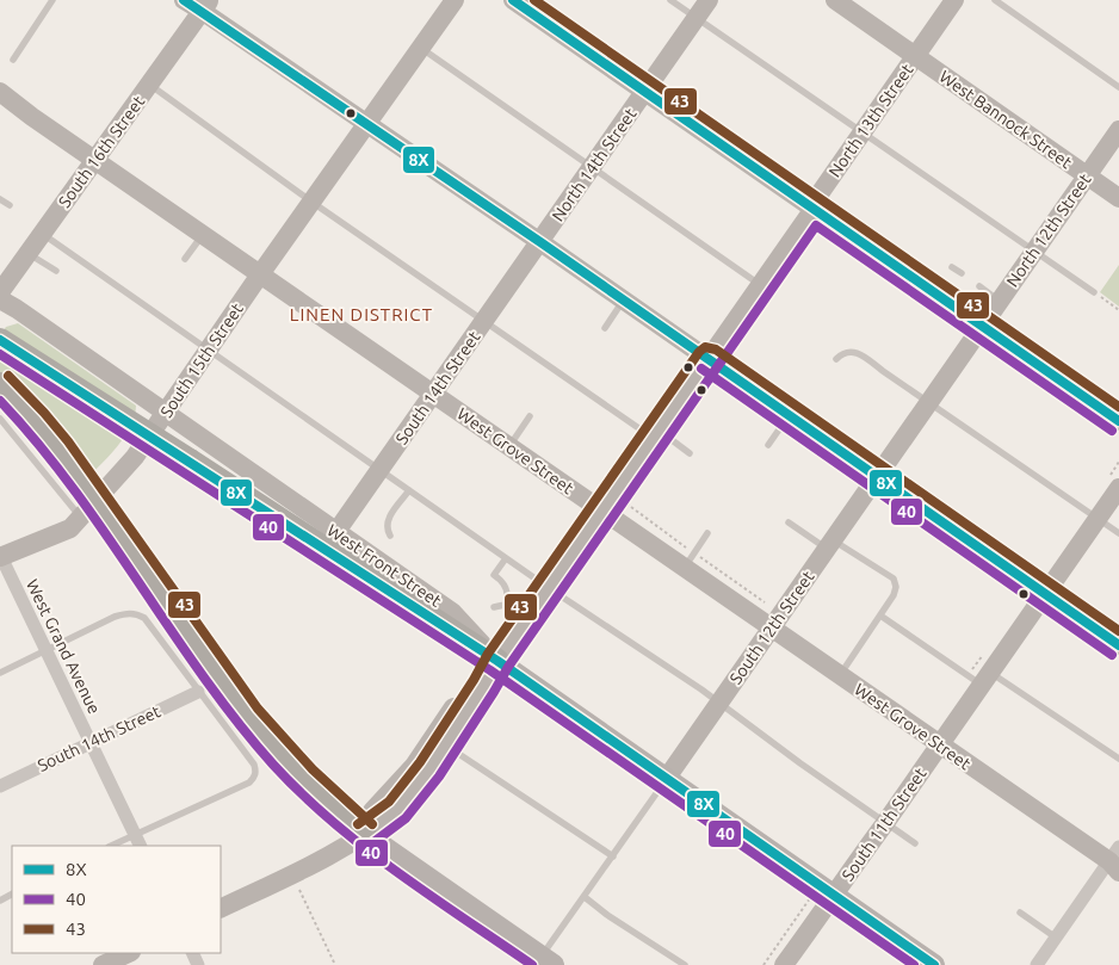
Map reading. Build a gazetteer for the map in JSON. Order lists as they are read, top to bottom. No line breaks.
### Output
{"streets":{"main road":["West Front Street"],"street":["West Bannock Street","North 13th Street","South 16th Street","North 14th Street","North 12th Street","South 15th Street","South 14th Street","West Grove Street","South 12th Street","West Grand Avenue","South 11th Street"]},"crossings":[["West Bannock Street","North 13th Street"],["West Bannock Street","North 12th Street"],["North 13th Street","West Grove Street"],["North 13th Street","West Front Street"],["South 16th Street","West Grove Street"],["North 14th Street","South 14th Street"],["North 12th Street","South 12th Street"],["South 15th Street","West Grove Street"],["South 15th Street","West Front Street"],["South 15th Street","West Grand Avenue"],["South 14th Street","West Grove Street"],["South 14th Street","West Front Street"],["South 14th Street","West Grand Avenue"],["West Grove Street","South 12th Street"],["West Grove Street","South 11th Street"],["West Front Street","South 12th Street"],["West Front Street","South 11th Street"]],"districts":["LINEN DISTRICT"],"lines":["transit line 8X","transit line 43","transit line 40"],"legend":["8X","40","43"]}
